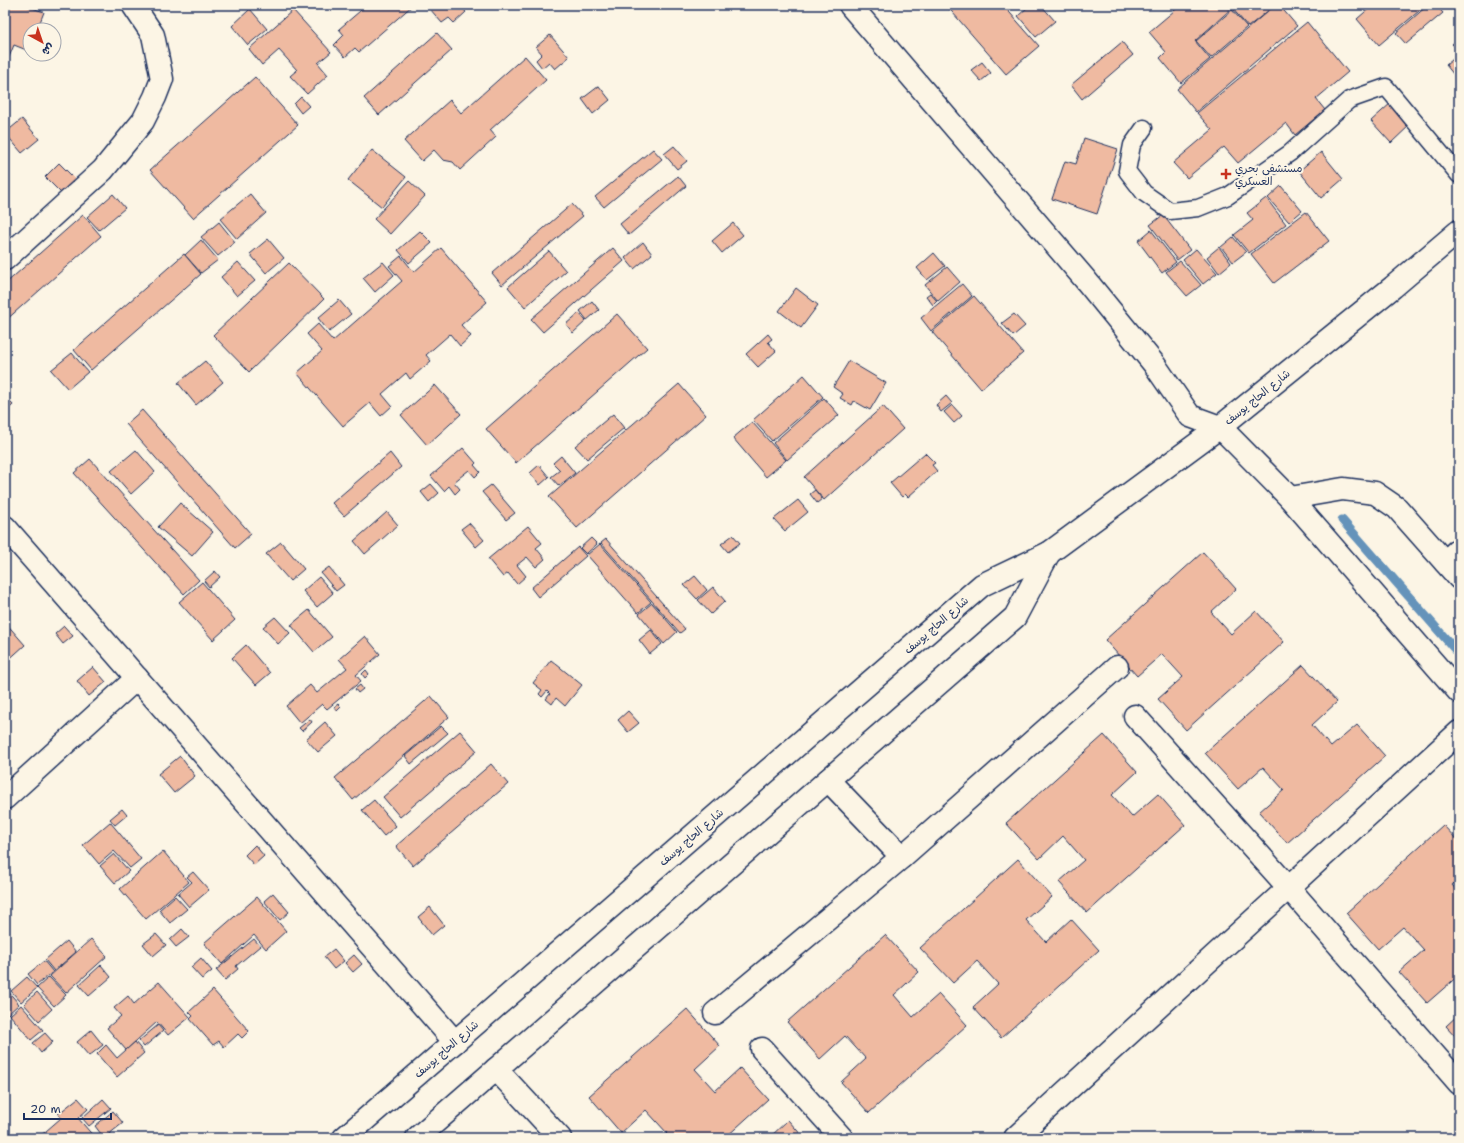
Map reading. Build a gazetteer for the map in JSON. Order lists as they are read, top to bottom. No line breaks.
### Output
{"streets":{"street":["شارع الحاج يوسف"]},"places":{"health":["مستشفى بحري العسكري"]},"scale_bar":"20 m","north":"bottom right"}
